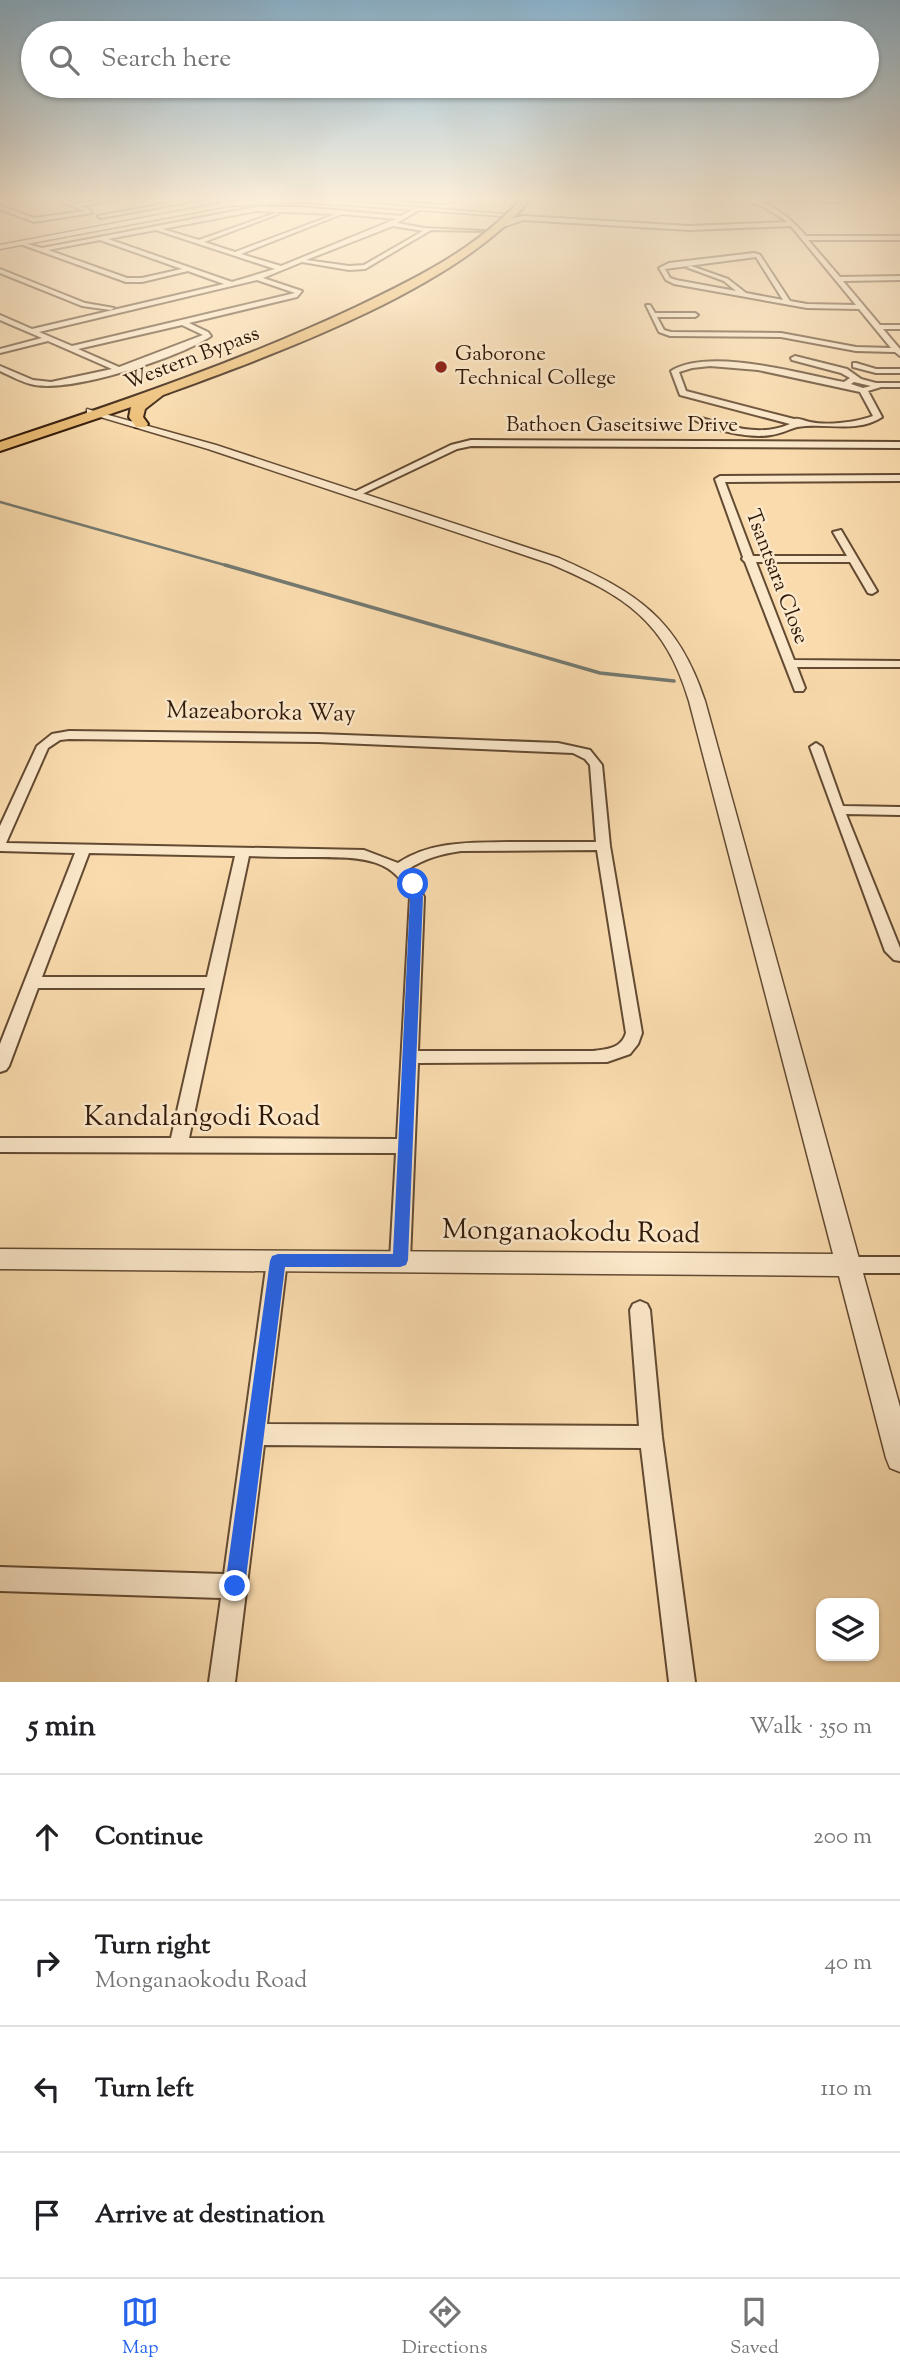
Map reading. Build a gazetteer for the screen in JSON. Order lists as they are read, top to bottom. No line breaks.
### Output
{"streets":{"highway":["Western Bypass"],"street":["Bathoen Gaseitsiwe Drive","Tsantsara Close","Mazeaboroka Way","Kandalangodi Road","Monganaokodu Road"]},"places":["Gaborone Technical College"],"page":{"search":"Search here","heading":["5 min","Walk · 350 m"],"list":[["Continue","200 m"],["Turn right","Monganaokodu Road","40 m"],["Turn left","110 m"],"Arrive at destination"],"nav":["Map","Directions","Saved"]}}
